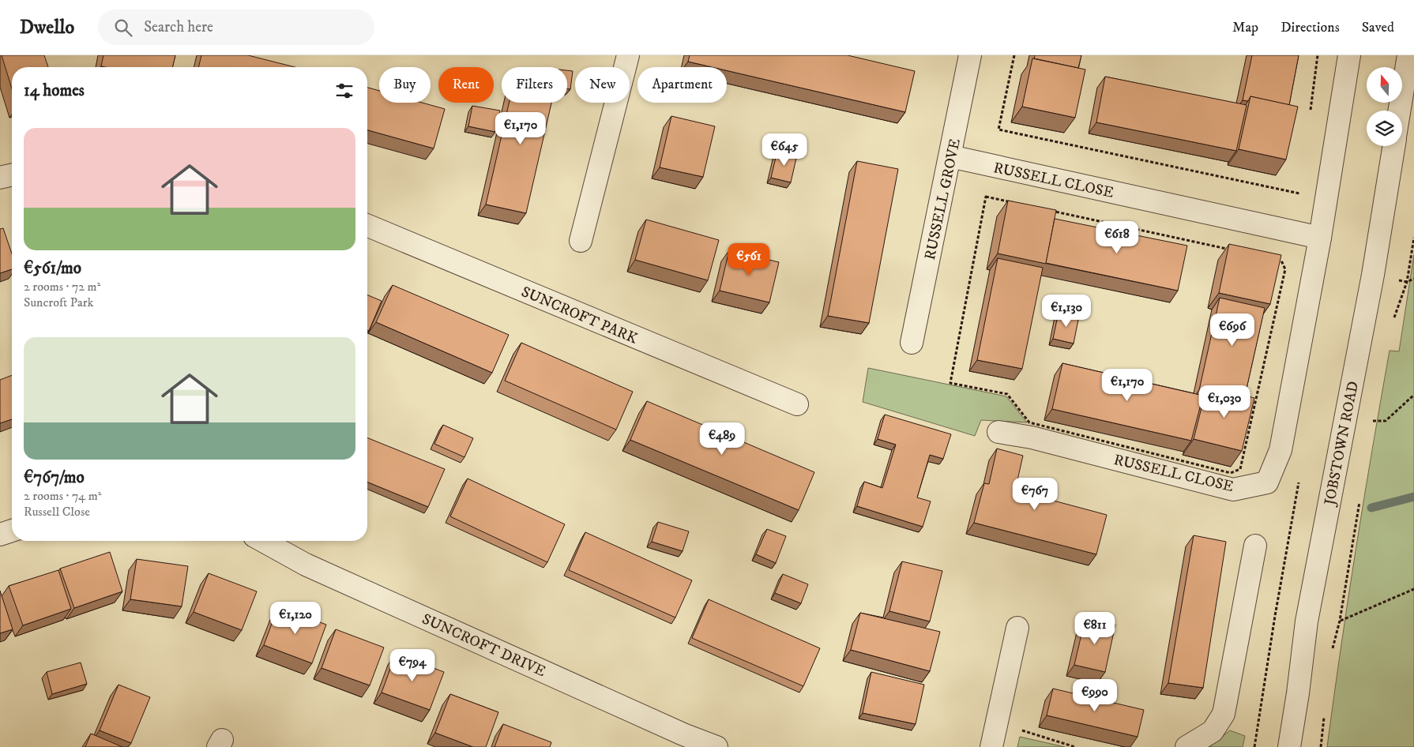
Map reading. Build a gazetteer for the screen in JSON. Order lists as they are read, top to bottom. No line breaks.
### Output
{"streets":{"street":["RUSSELL CLOSE","RUSSELL GROVE","SUNCROFT PARK","JOBSTOWN ROAD","SUNCROFT DRIVE"]},"crossings":[["RUSSELL CLOSE","RUSSELL GROVE"]],"north":"top","page":{"header":"Dwello","search":"Search here","nav":["Map","Directions","Saved"],"chip":["Buy","Rent","Filters","New","Apartment"],"heading":"14 homes","price":["€1,170","€645","€618","€561","€1,130","€696","€1,170","€1,030","€489","€767","€1,120","€811","€794","€990"],"list":[{"name":"€561/mo","note":"2 rooms · 72 m² · Suncroft Park"},{"name":"€767/mo","note":"2 rooms · 74 m² · Russell Close"}]}}
